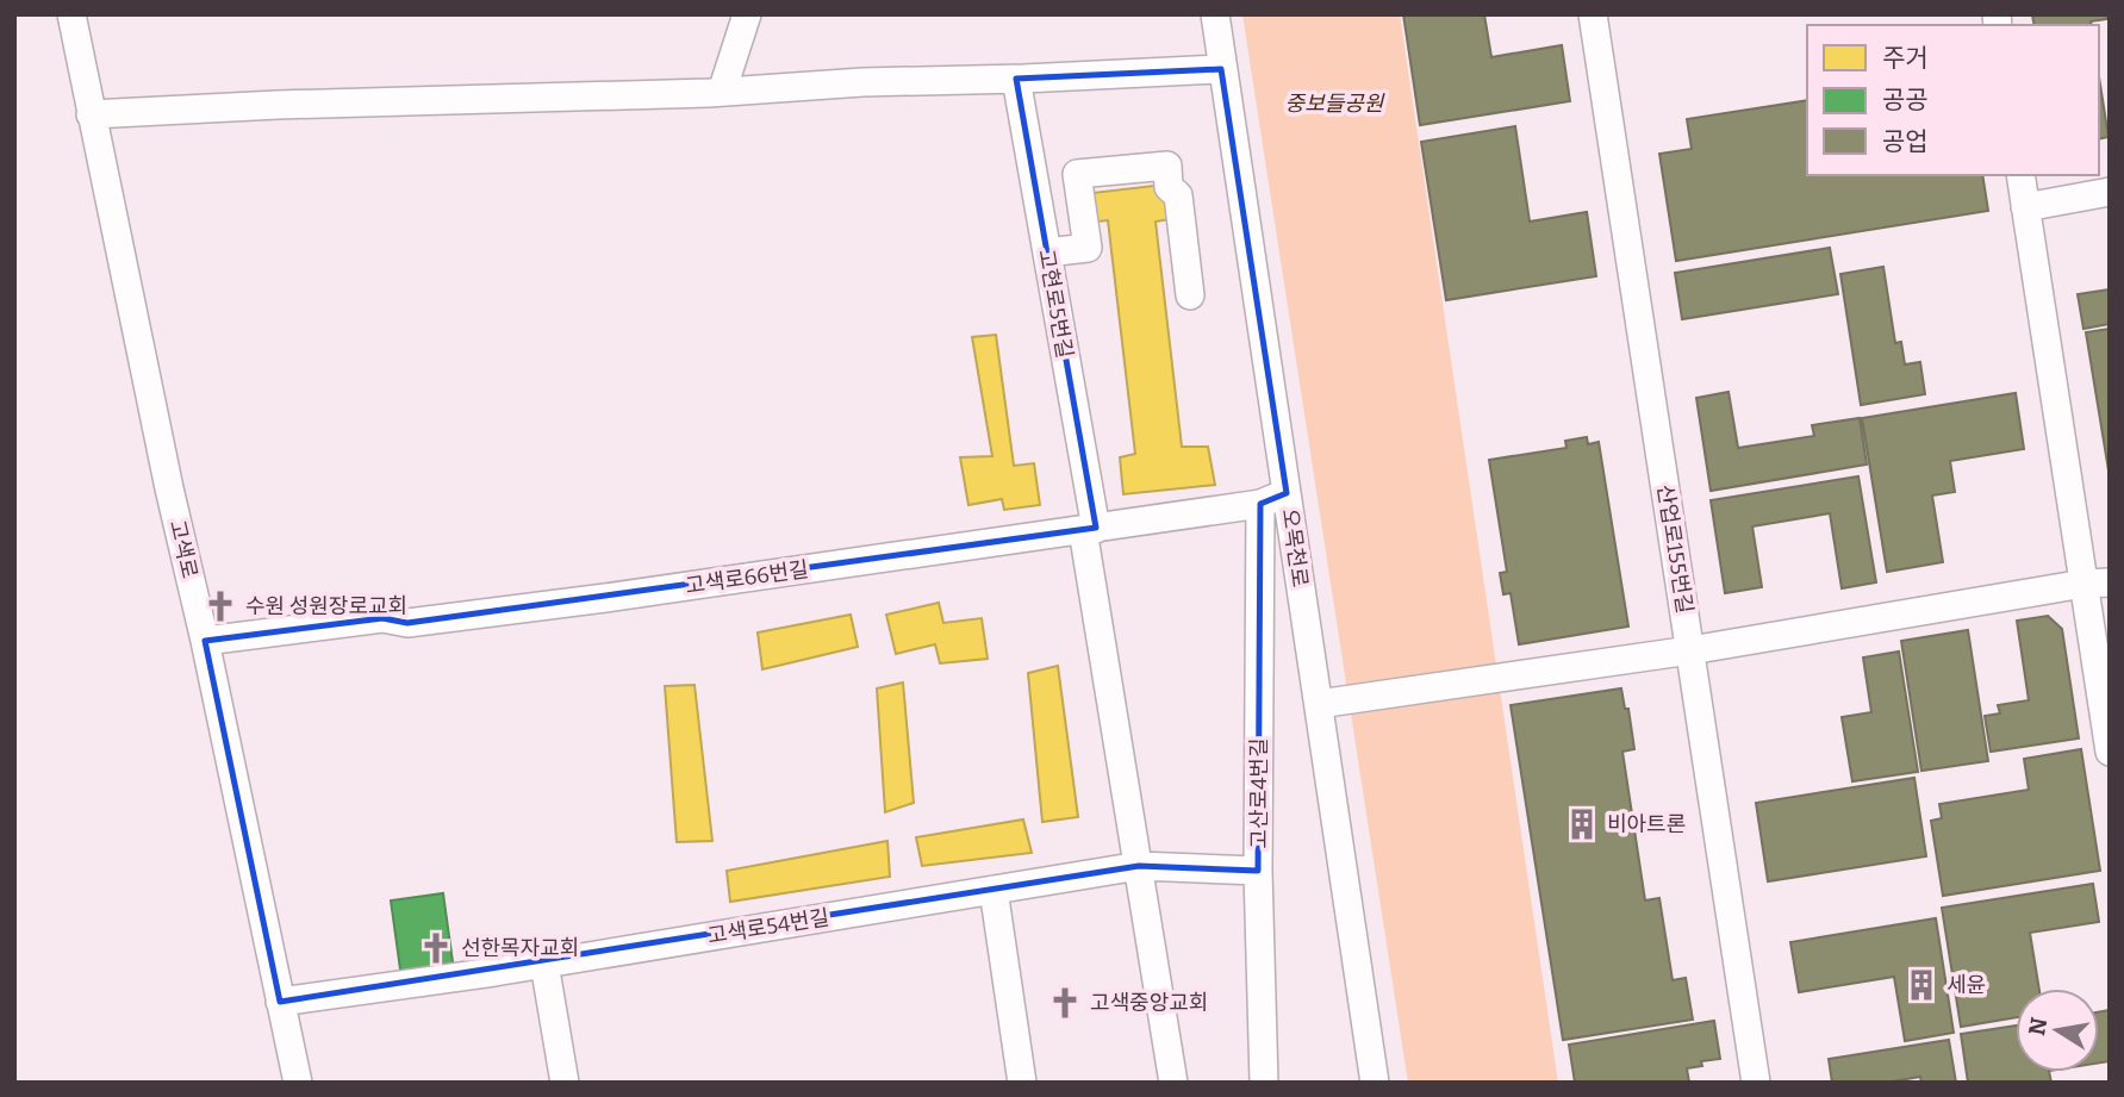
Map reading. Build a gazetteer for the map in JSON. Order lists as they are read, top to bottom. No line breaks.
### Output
{"streets":{"street":["고현로5번길","오목천로","고색로","산업로155번길","고색로66번길","고산로4번길","고색로54번길"]},"crossings":[["고현로5번길","고색로66번길"],["고현로5번길","고색로54번길"],["오목천로","고색로66번길"],["고색로","고색로66번길"],["고색로","고색로54번길"],["고색로66번길","고산로4번길"],["고산로4번길","고색로54번길"]],"parks":["중보들공원"],"places":{"church":["수원 성원장로교회","선한목자교회","고색중앙교회"],"building":["비아트론","세윤"]},"legend":["주거","공공","공업"],"north":"left"}
